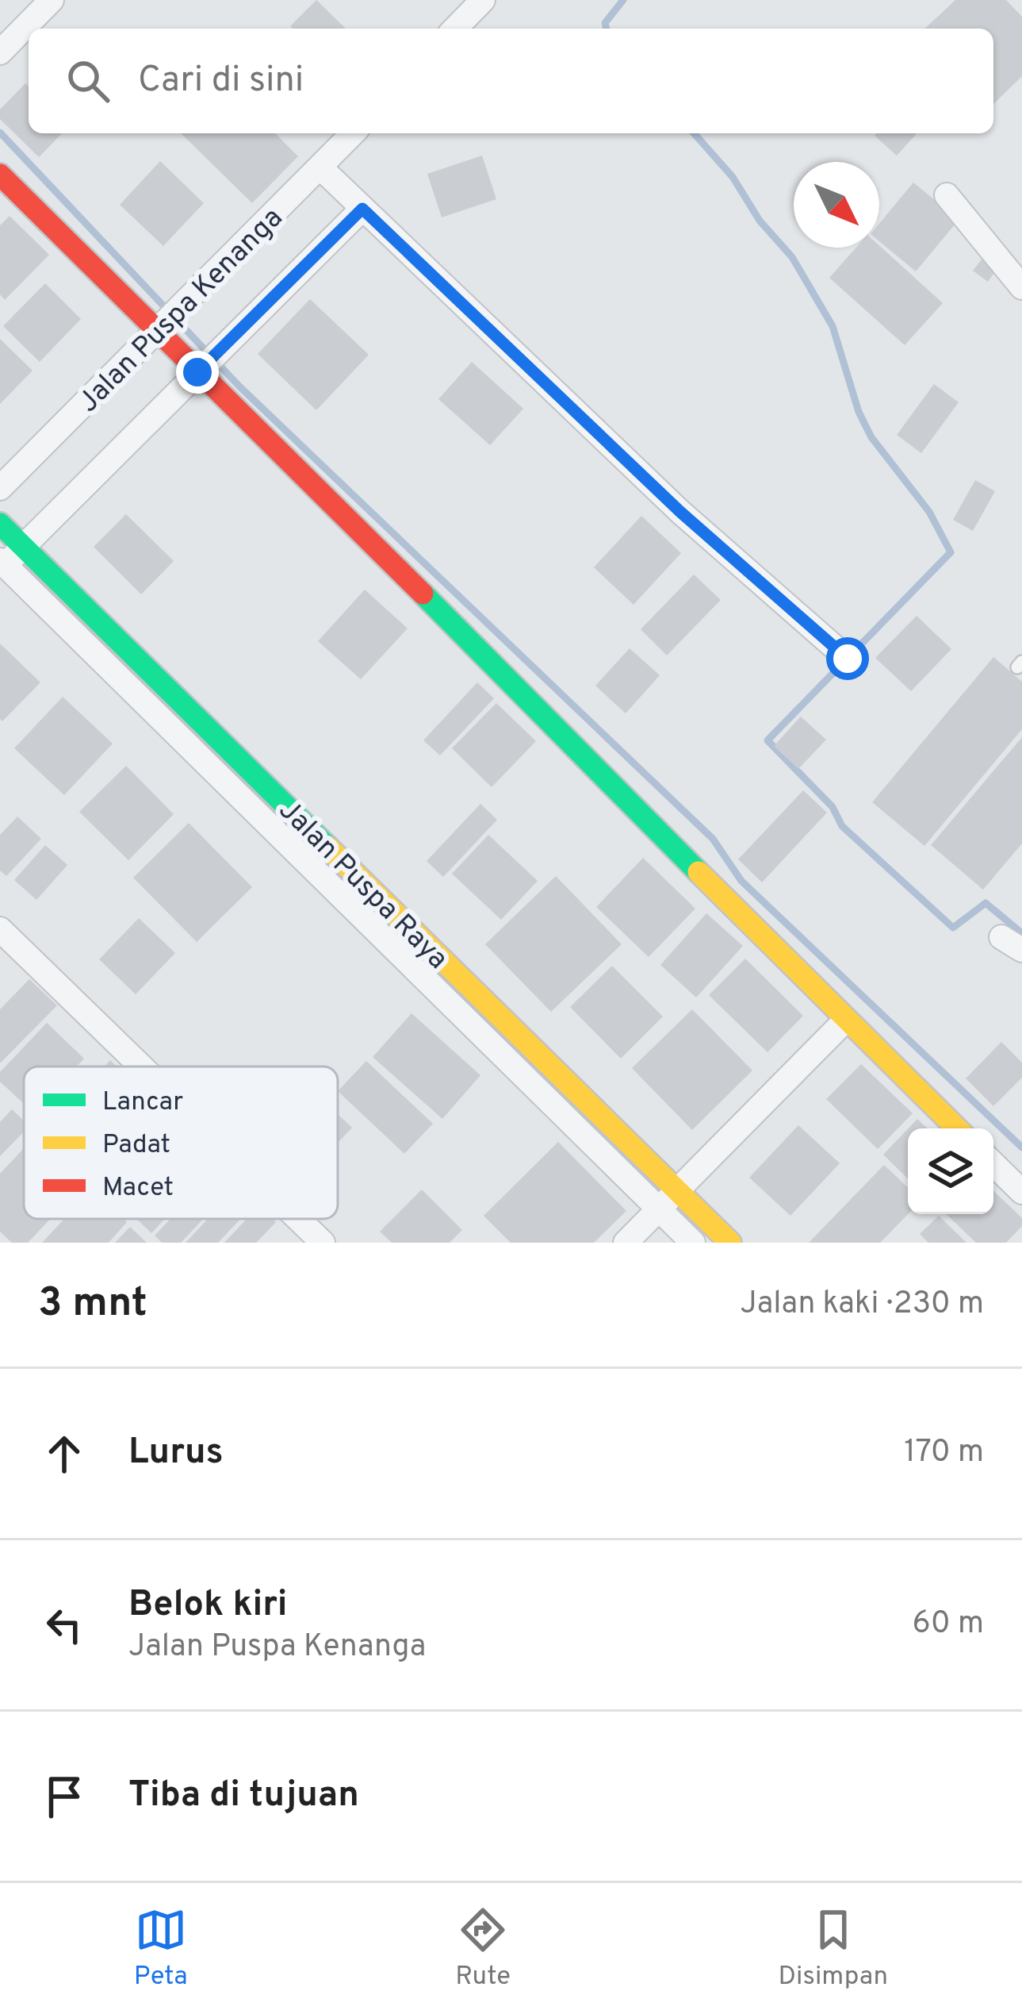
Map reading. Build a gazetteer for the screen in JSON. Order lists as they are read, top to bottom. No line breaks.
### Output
{"streets":{"street":["Jalan Puspa Kenanga","Jalan Puspa Raya"]},"crossings":[["Jalan Puspa Kenanga","Jalan Puspa Raya"]],"legend":["Lancar","Padat","Macet"],"north":"bottom right","page":{"search":"Cari di sini","heading":["3 mnt","Jalan kaki · 230 m"],"list":[["Lurus","170 m"],["Belok kiri","Jalan Puspa Kenanga","60 m"],"Tiba di tujuan"],"nav":["Peta","Rute","Disimpan"]}}
